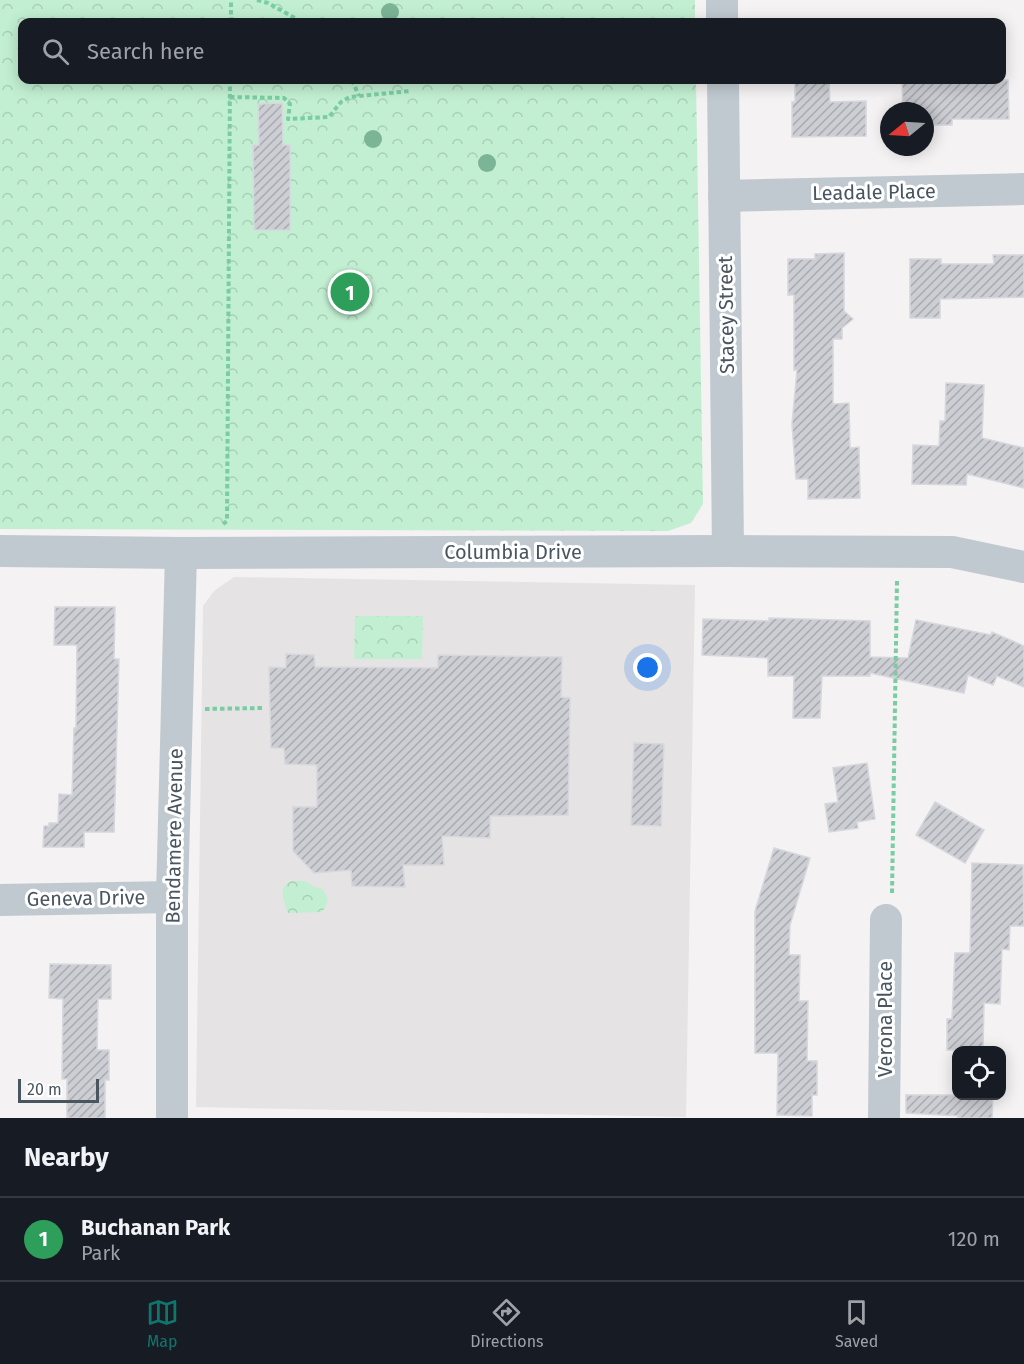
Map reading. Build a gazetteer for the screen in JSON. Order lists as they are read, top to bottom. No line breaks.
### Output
{"streets":{"street":["Leadale Place","Stacey Street","Columbia Drive","Bendamere Avenue","Geneva Drive","Verona Place"]},"crossings":[["Leadale Place","Stacey Street"],["Stacey Street","Columbia Drive"],["Columbia Drive","Bendamere Avenue"],["Bendamere Avenue","Geneva Drive"]],"scale_bar":"20 m","north":"left","page":{"search":"Search here","pins":"1","scale":"20 m","heading":"Nearby","list":[{"mark":"1","name":"Buchanan Park","note":"Park","value":"120 m"}],"nav":["Map","Directions","Saved"]}}
